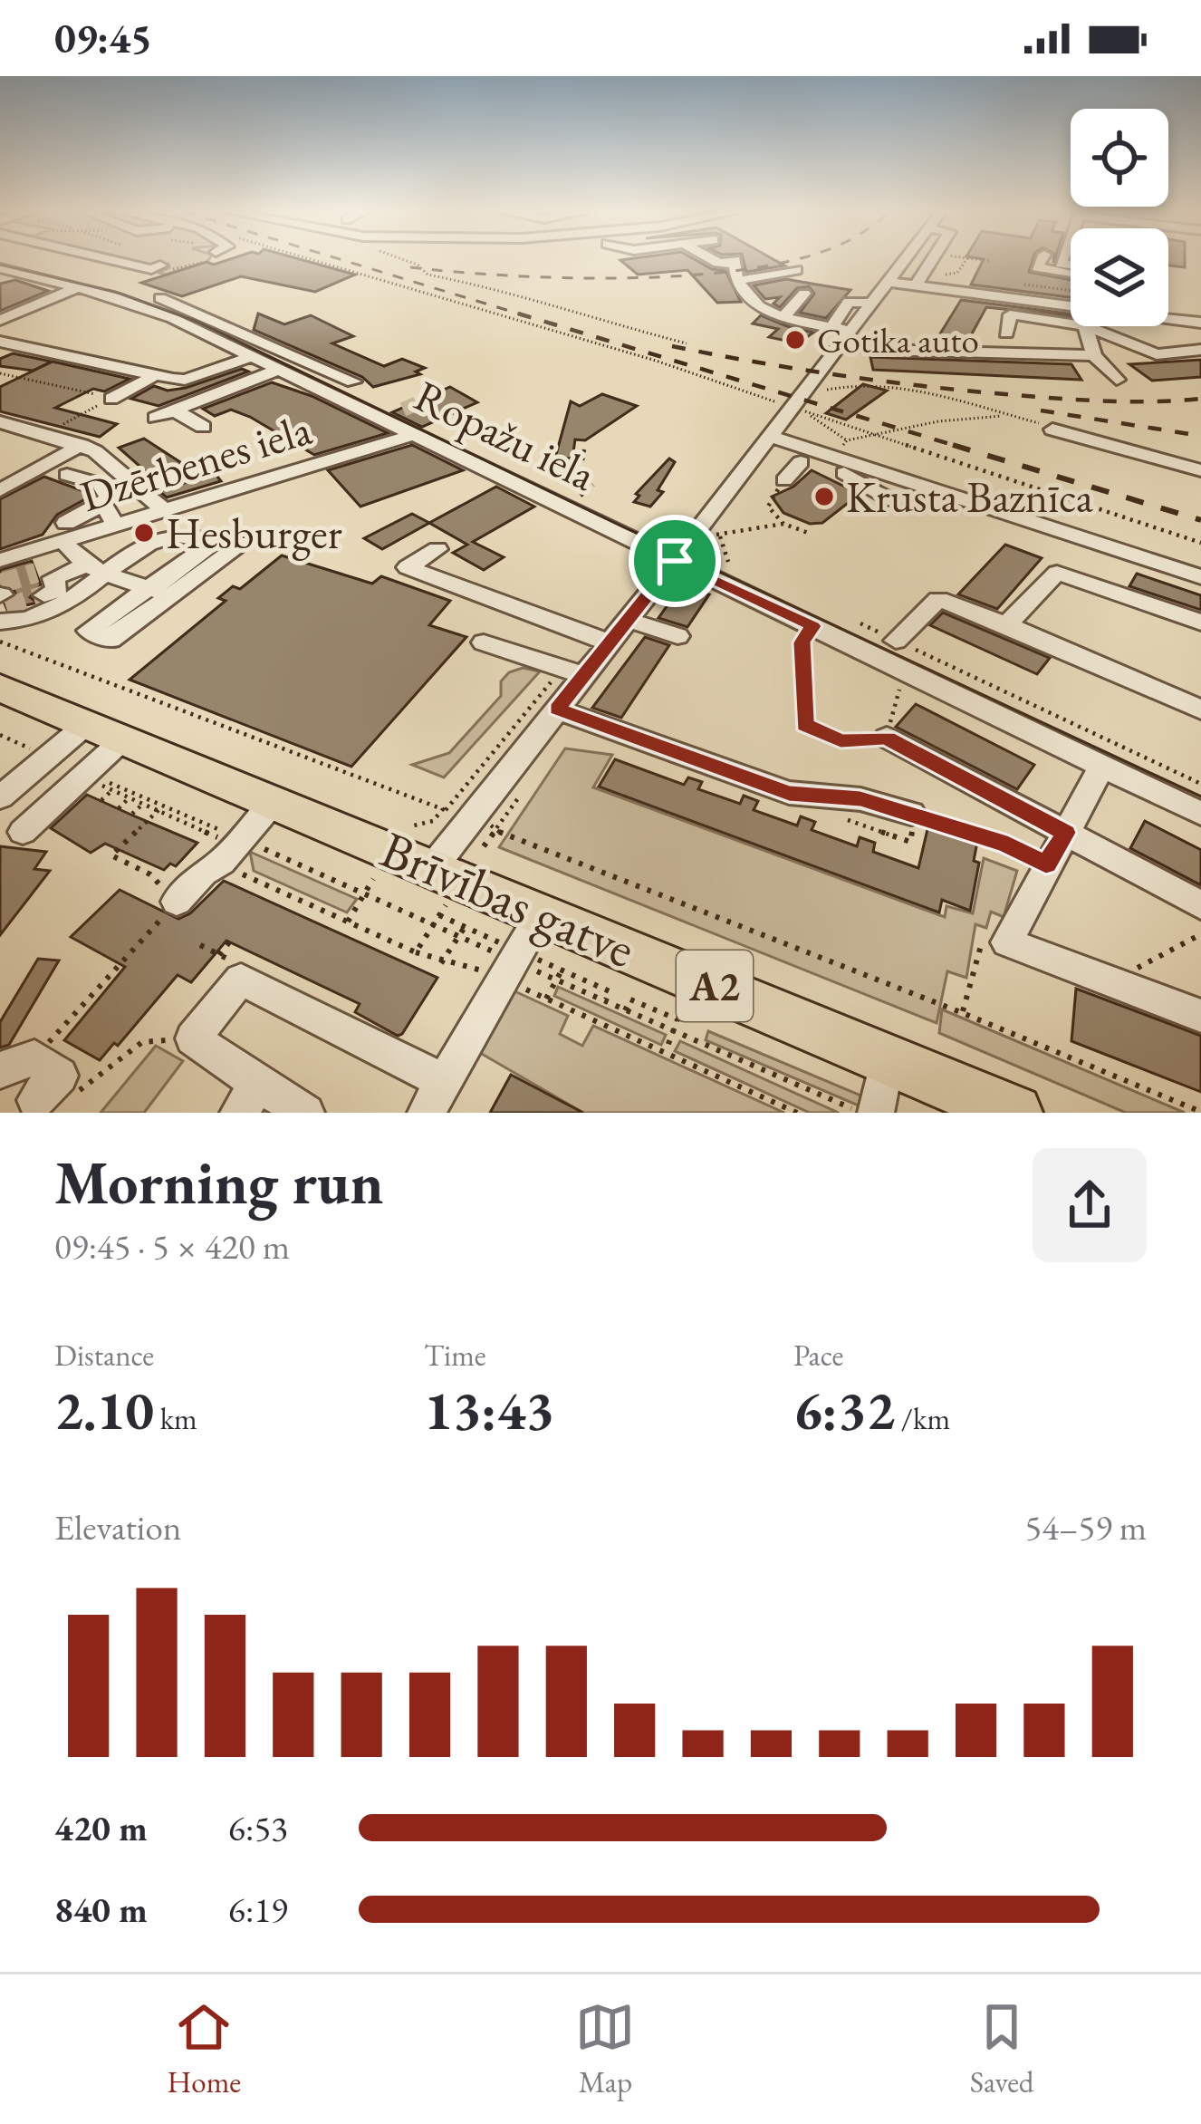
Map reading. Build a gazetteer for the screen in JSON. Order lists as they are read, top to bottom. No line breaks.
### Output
{"streets":{"highway":["Brīvības gatve","A2"],"street":["Ropažu iela","Dzērbenes iela"]},"crossings":[["Ropažu iela","Dzērbenes iela"]],"places":["Gotika auto","Krusta Baznīca","Hesburger"],"page":{"status":"09:45","heading":["Morning run","09:45 · 5 × 420 m"],"stats":[["Distance","2.10 km"],["Time","13:43"],["Pace","6:32 /km"]],"chart":["Elevation","54–59 m"],"list":[{"name":"420 m","note":"6:53"},{"name":"840 m","note":"6:19"}],"tabs":["Home","Map","Saved"]}}
